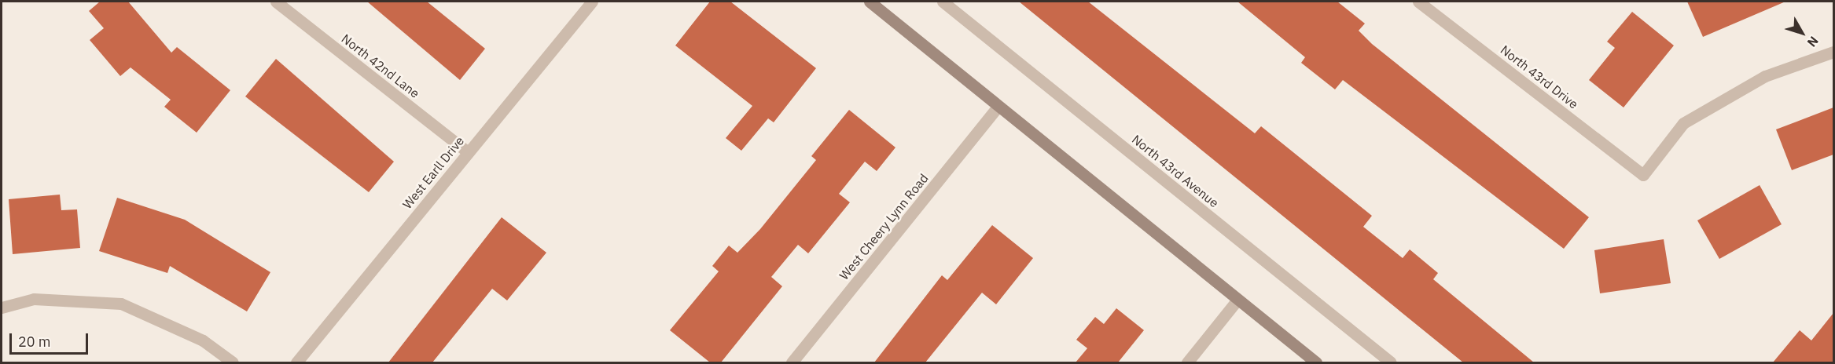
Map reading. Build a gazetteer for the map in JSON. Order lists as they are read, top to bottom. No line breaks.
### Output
{"streets":{"street":["North 42nd Lane","North 43rd Drive","North 43rd Avenue","West Earll Drive","West Cheery Lynn Road"]},"crossings":[["North 42nd Lane","West Earll Drive"]],"scale_bar":"20 m","north":"bottom right"}
